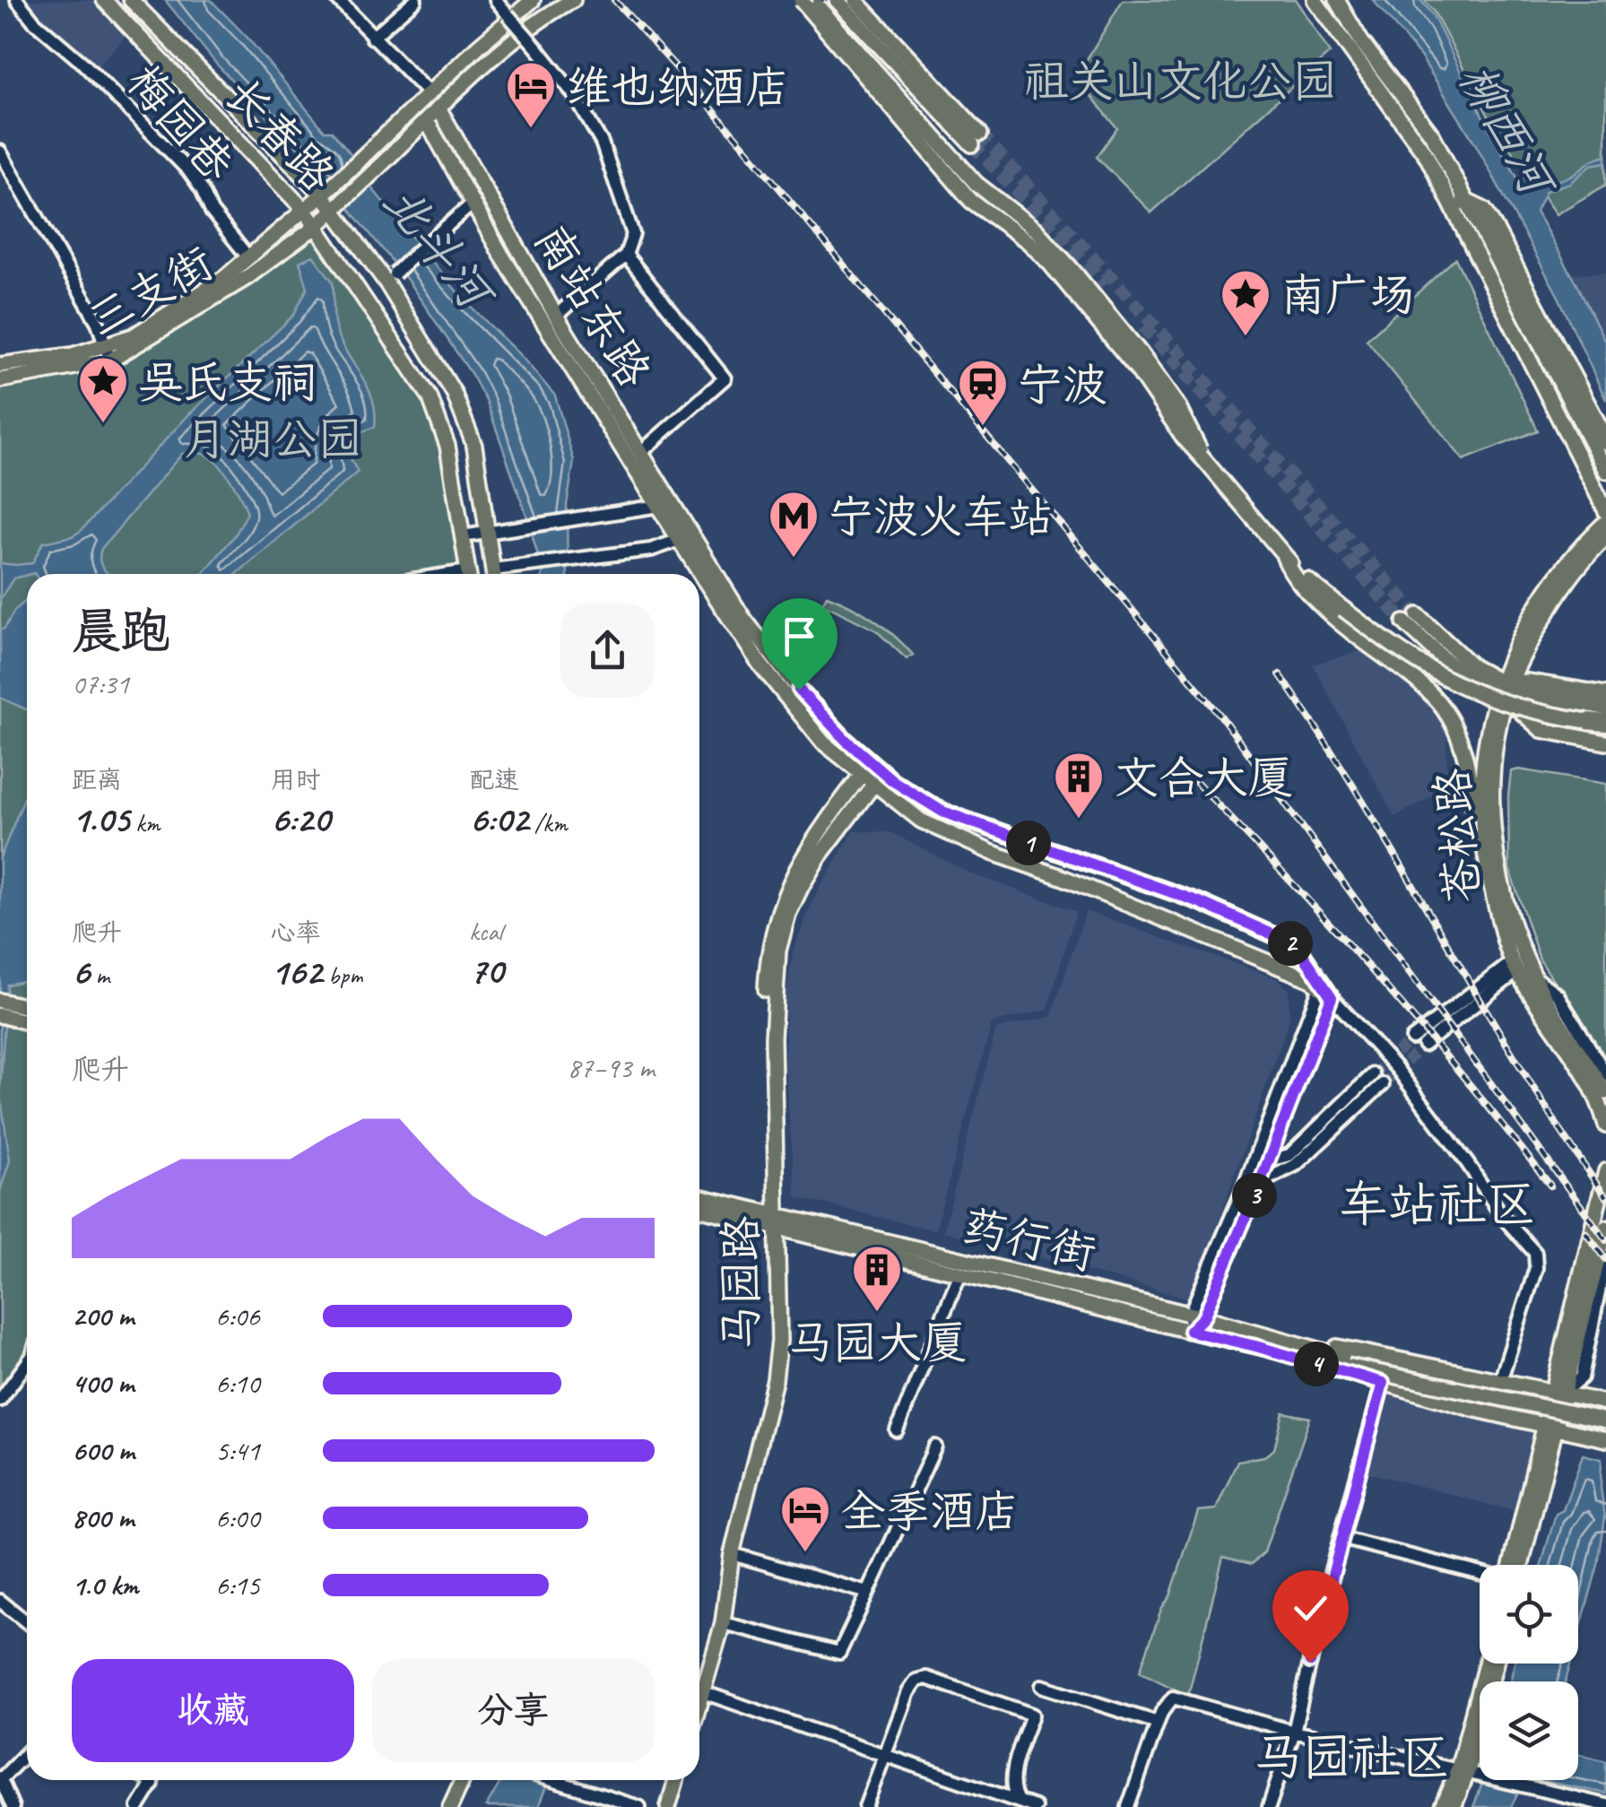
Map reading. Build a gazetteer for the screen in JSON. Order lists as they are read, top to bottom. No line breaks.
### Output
{"streets":{"main road":["长春路","三支街","南站东路","苍松路","药行街","马园路"],"street":["梅园巷"]},"crossings":[["梅园巷","三支街"],["长春路","三支街"],["南站东路","马园路"],["药行街","马园路"]],"districts":["车站社区","马园社区"],"water":["柳西河","北斗河"],"parks":["祖关山文化公园","月湖公园"],"places":{"hotel":["维也纳酒店","全季酒店"],"place":["南广场","吴氏支祠"],"station":["宁波"],"metro station":["宁波火车站"],"building":["文合大厦","马园大厦"]},"page":{"heading":["晨跑","07:31"],"stats":[["距离","1.05 km"],["用时","6:20"],["配速","6:02 /km"],["爬升","6 m"],["心率","162 bpm"],["kcal","70"]],"pins":["1","2","3","4"],"chart":["爬升","87–93 m"],"list":[{"name":"200 m","note":"6:06"},{"name":"400 m","note":"6:10"},{"name":"600 m","note":"5:41"},{"name":"800 m","note":"6:00"},{"name":"1.0 km","note":"6:15"}],"buttons":["收藏","分享"]}}
